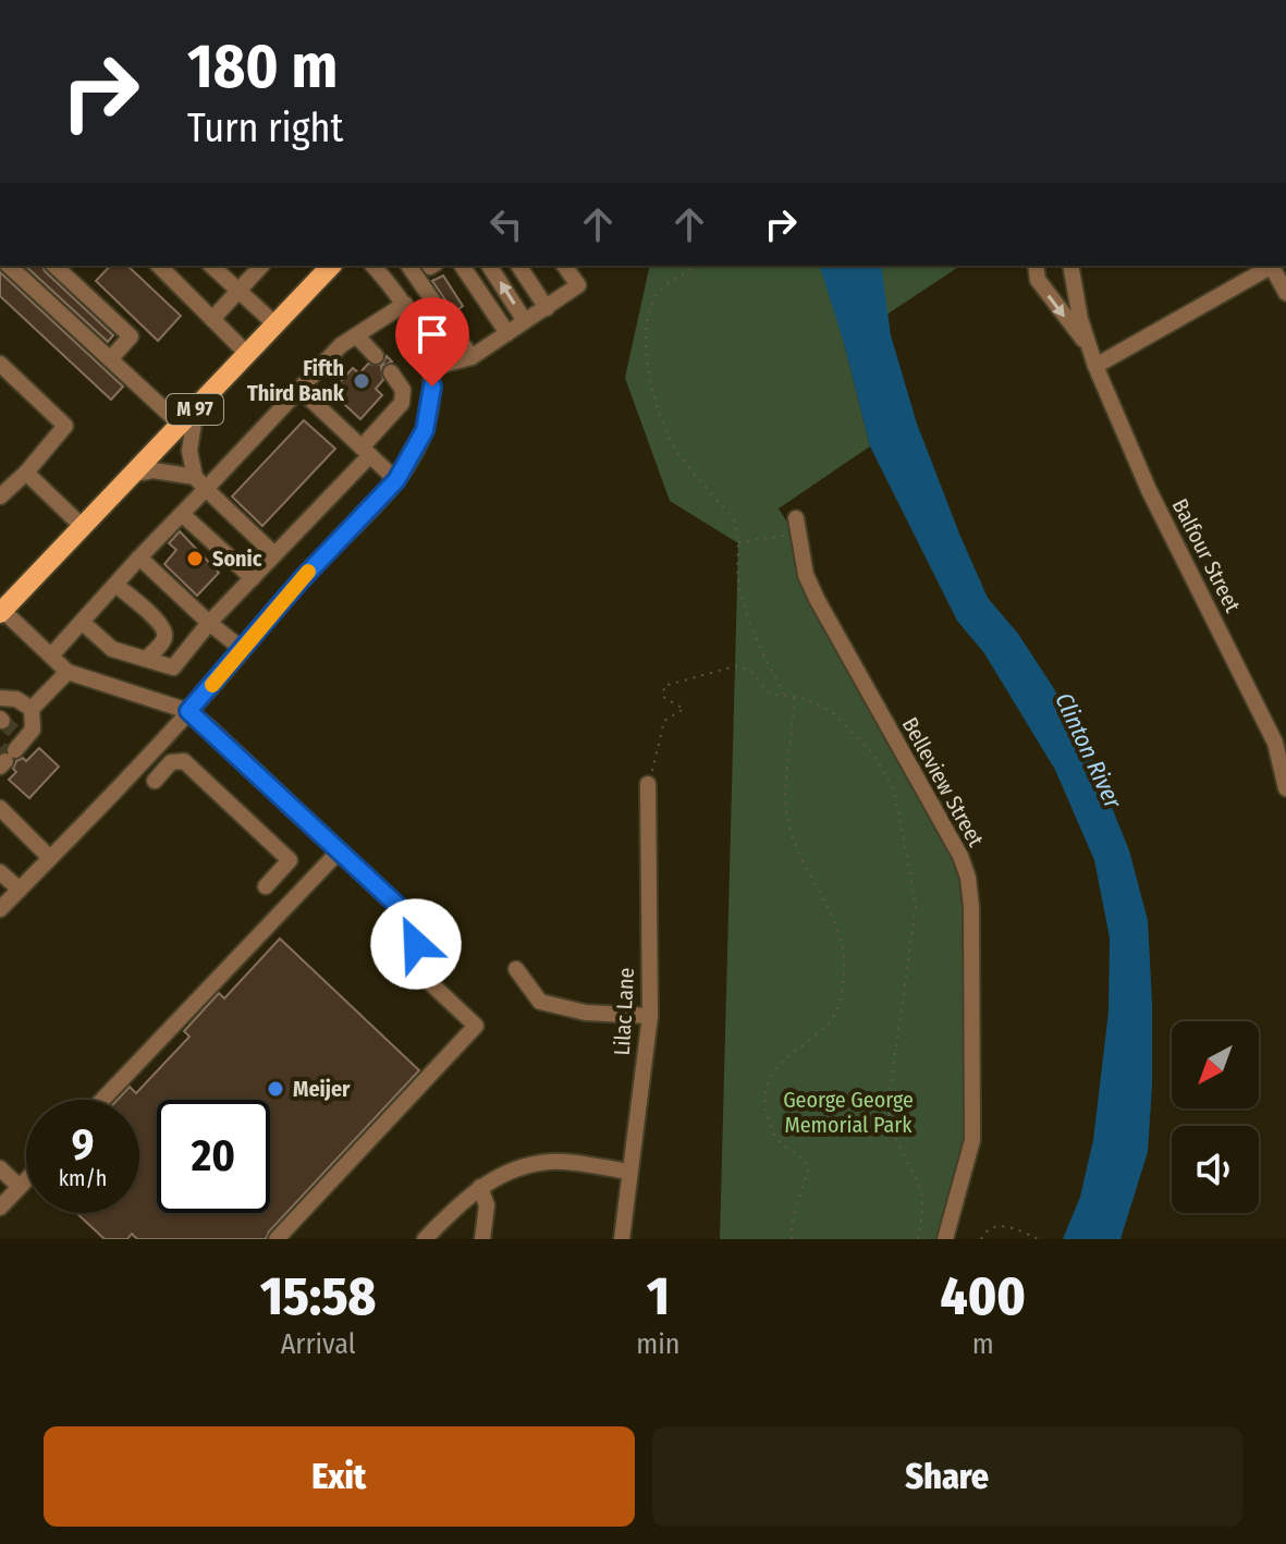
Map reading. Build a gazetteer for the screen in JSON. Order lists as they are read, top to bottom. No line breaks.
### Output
{"streets":{"main road":["M 97"],"street":["Balfour Street","Belleview Street","Lilac Lane"]},"water":["Clinton River"],"parks":["George George Memorial Park"],"places":["Fifth Third Bank","Sonic","Meijer"],"north":"bottom left","page":{"turn":["180 m","Turn right"],"speed":"9 km/h","limit":"20","eta":["15:58","Arrival","1","min","400","m"],"buttons":["Exit","Share"]}}
